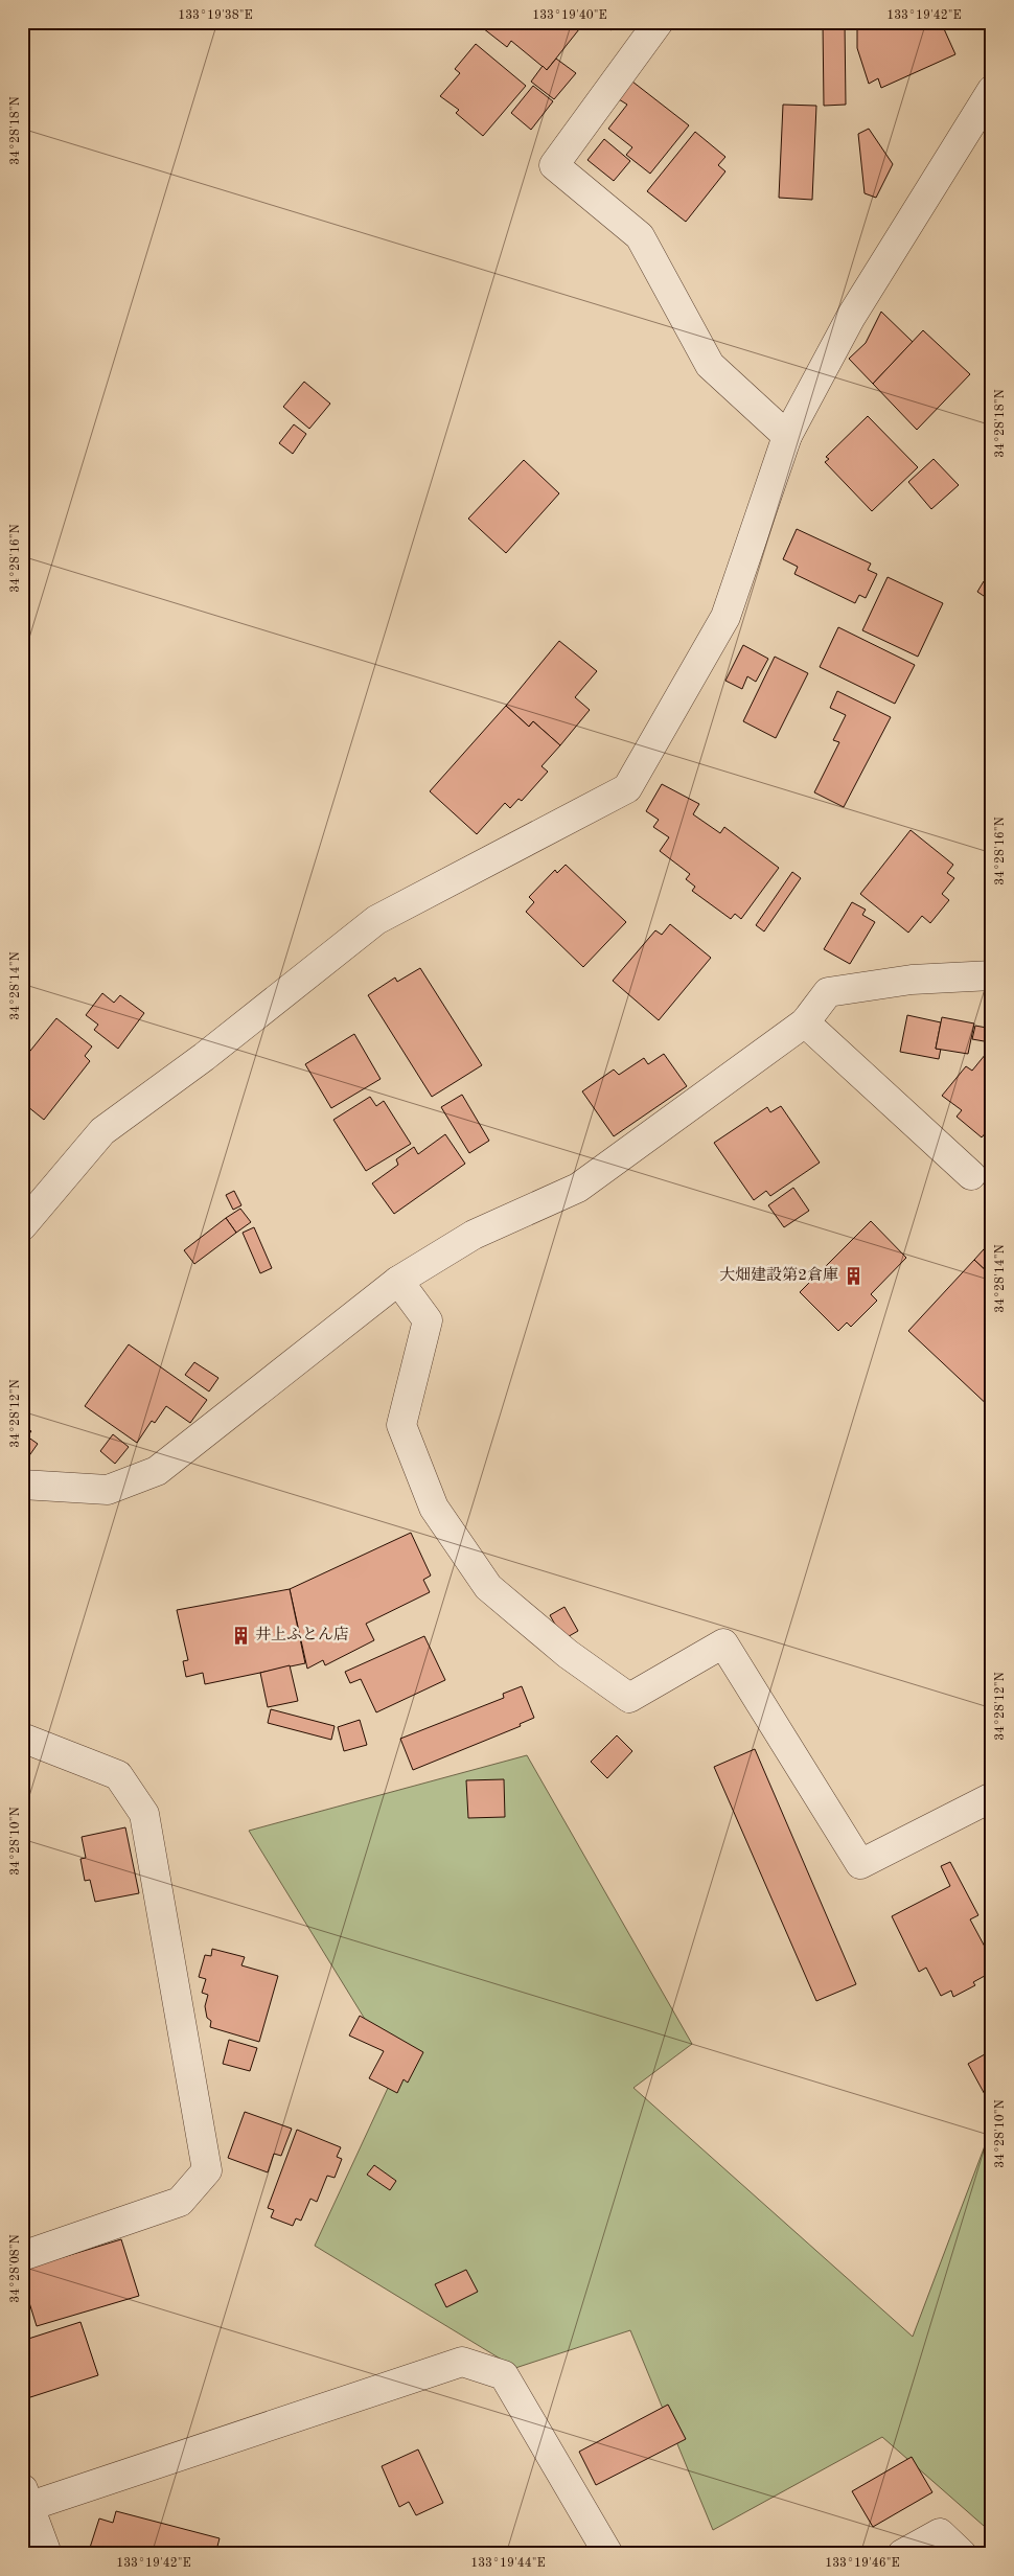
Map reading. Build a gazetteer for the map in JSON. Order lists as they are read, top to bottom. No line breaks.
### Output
{"places":{"building":["大畑建設第2倉庫","井上ふとん店"]},"coordinates":["133°19'38\"E","133°19'40\"E","133°19'42\"E","34°28'18\"N","34°28'16\"N","34°28'14\"N","34°28'12\"N","34°28'10\"N","34°28'08\"N","133°19'44\"E","133°19'46\"E"]}
